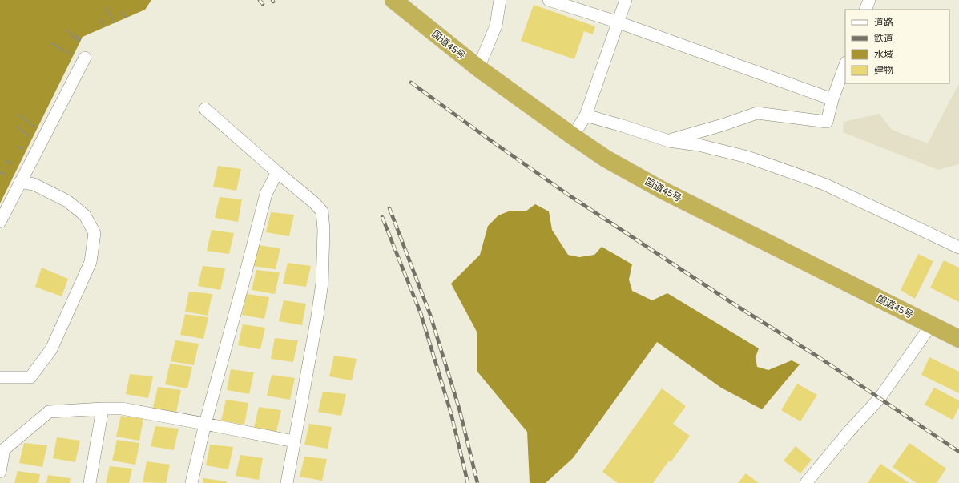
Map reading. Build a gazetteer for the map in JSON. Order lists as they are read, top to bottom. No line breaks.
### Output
{"streets":{"highway":["国道45号"]},"legend":["道路","鉄道","水域","建物"]}
